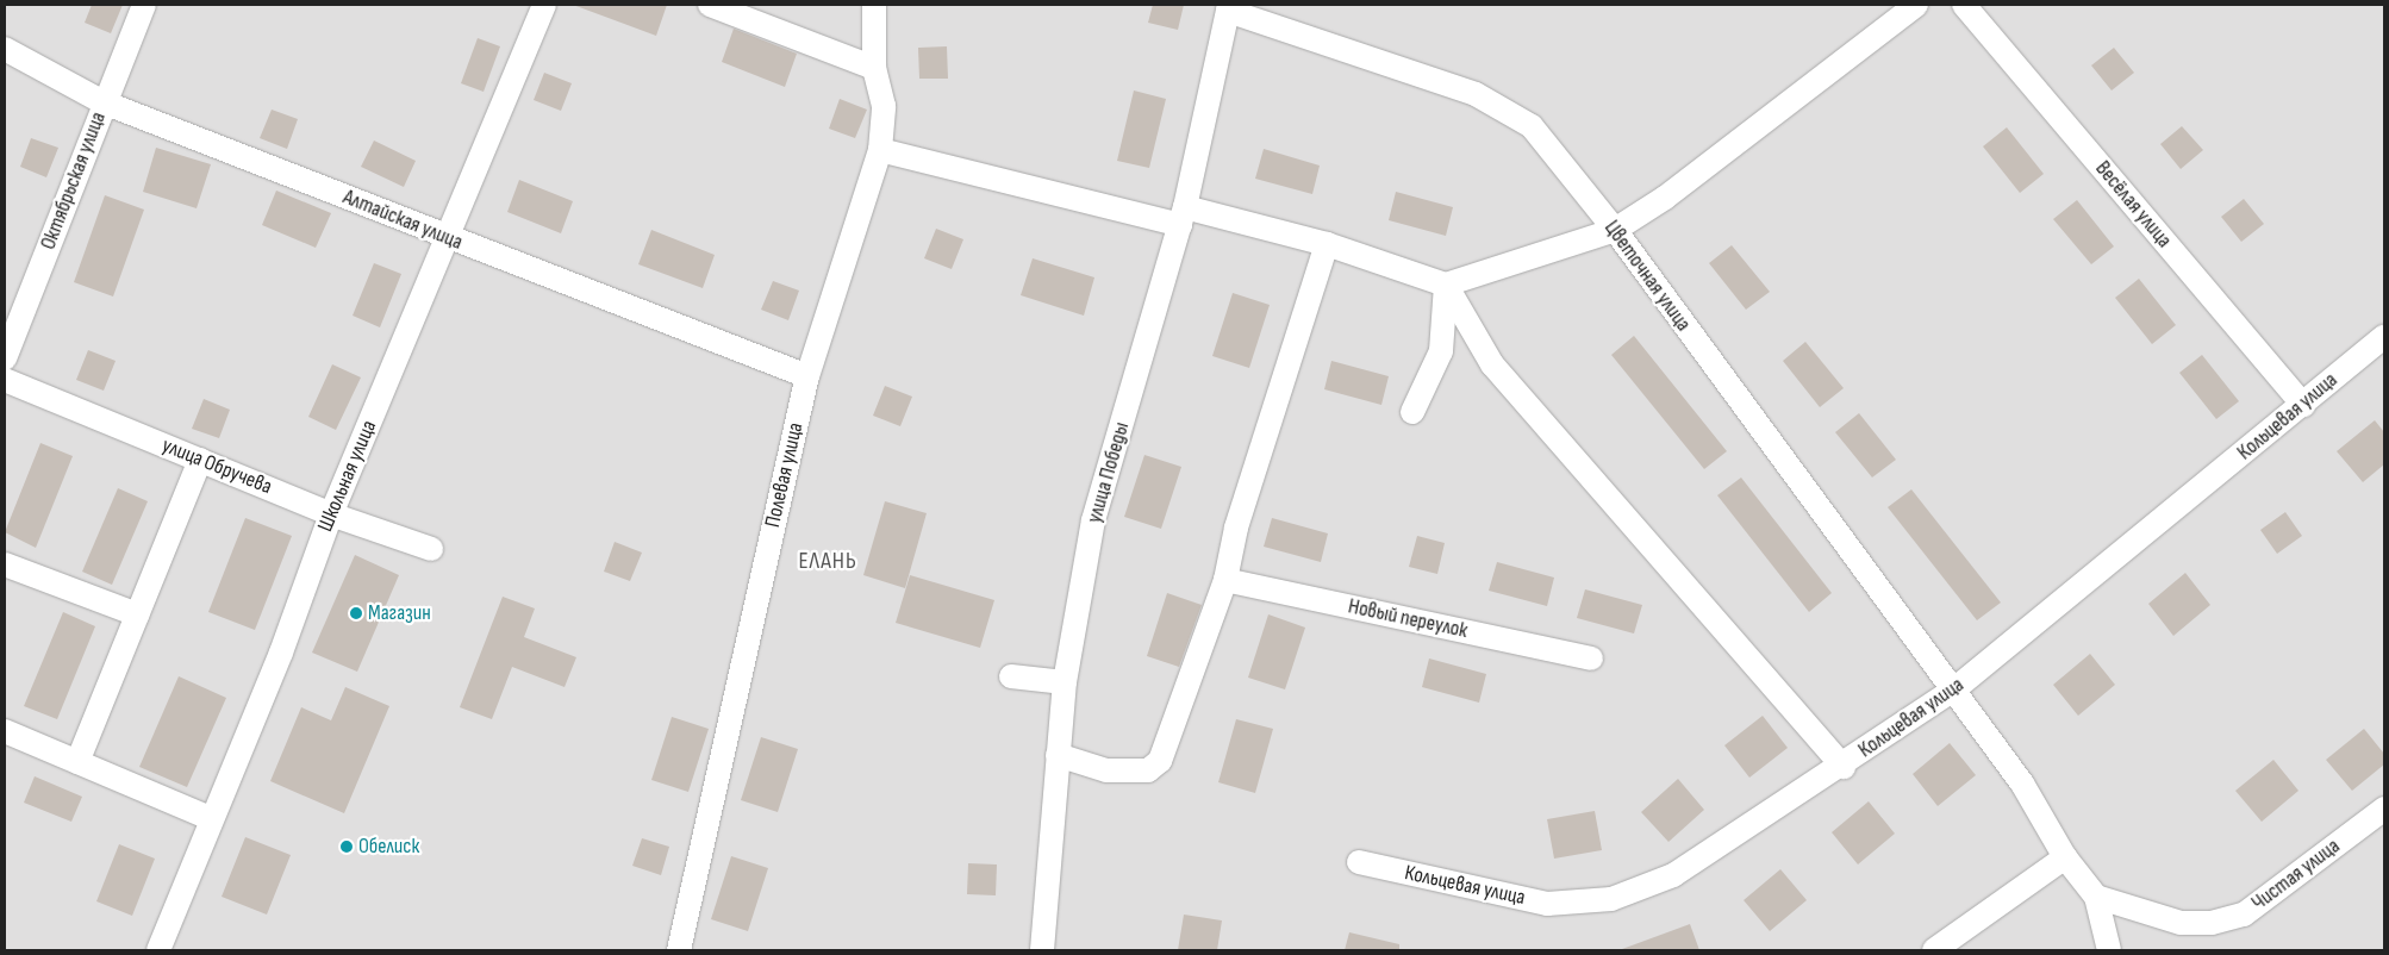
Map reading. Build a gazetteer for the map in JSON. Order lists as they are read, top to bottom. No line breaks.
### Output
{"streets":{"street":["Октябрьская улица","Весёлая улица","Алтайская улица","Цветочная улица","Кольцевая улица","улица Обручева","улица Победы","Полевая улица","Школьная улица","Новый переулок","Чистая улица"]},"crossings":[["Октябрьская улица","Алтайская улица"],["Весёлая улица","Кольцевая улица"],["Алтайская улица","Полевая улица"],["Алтайская улица","Школьная улица"],["Цветочная улица","Кольцевая улица"],["Цветочная улица","улица Победы"],["Цветочная улица","Чистая улица"],["улица Обручева","Школьная улица"]],"districts":["ЕЛАНЬ"],"places":["Магазин","Обелиск"]}
